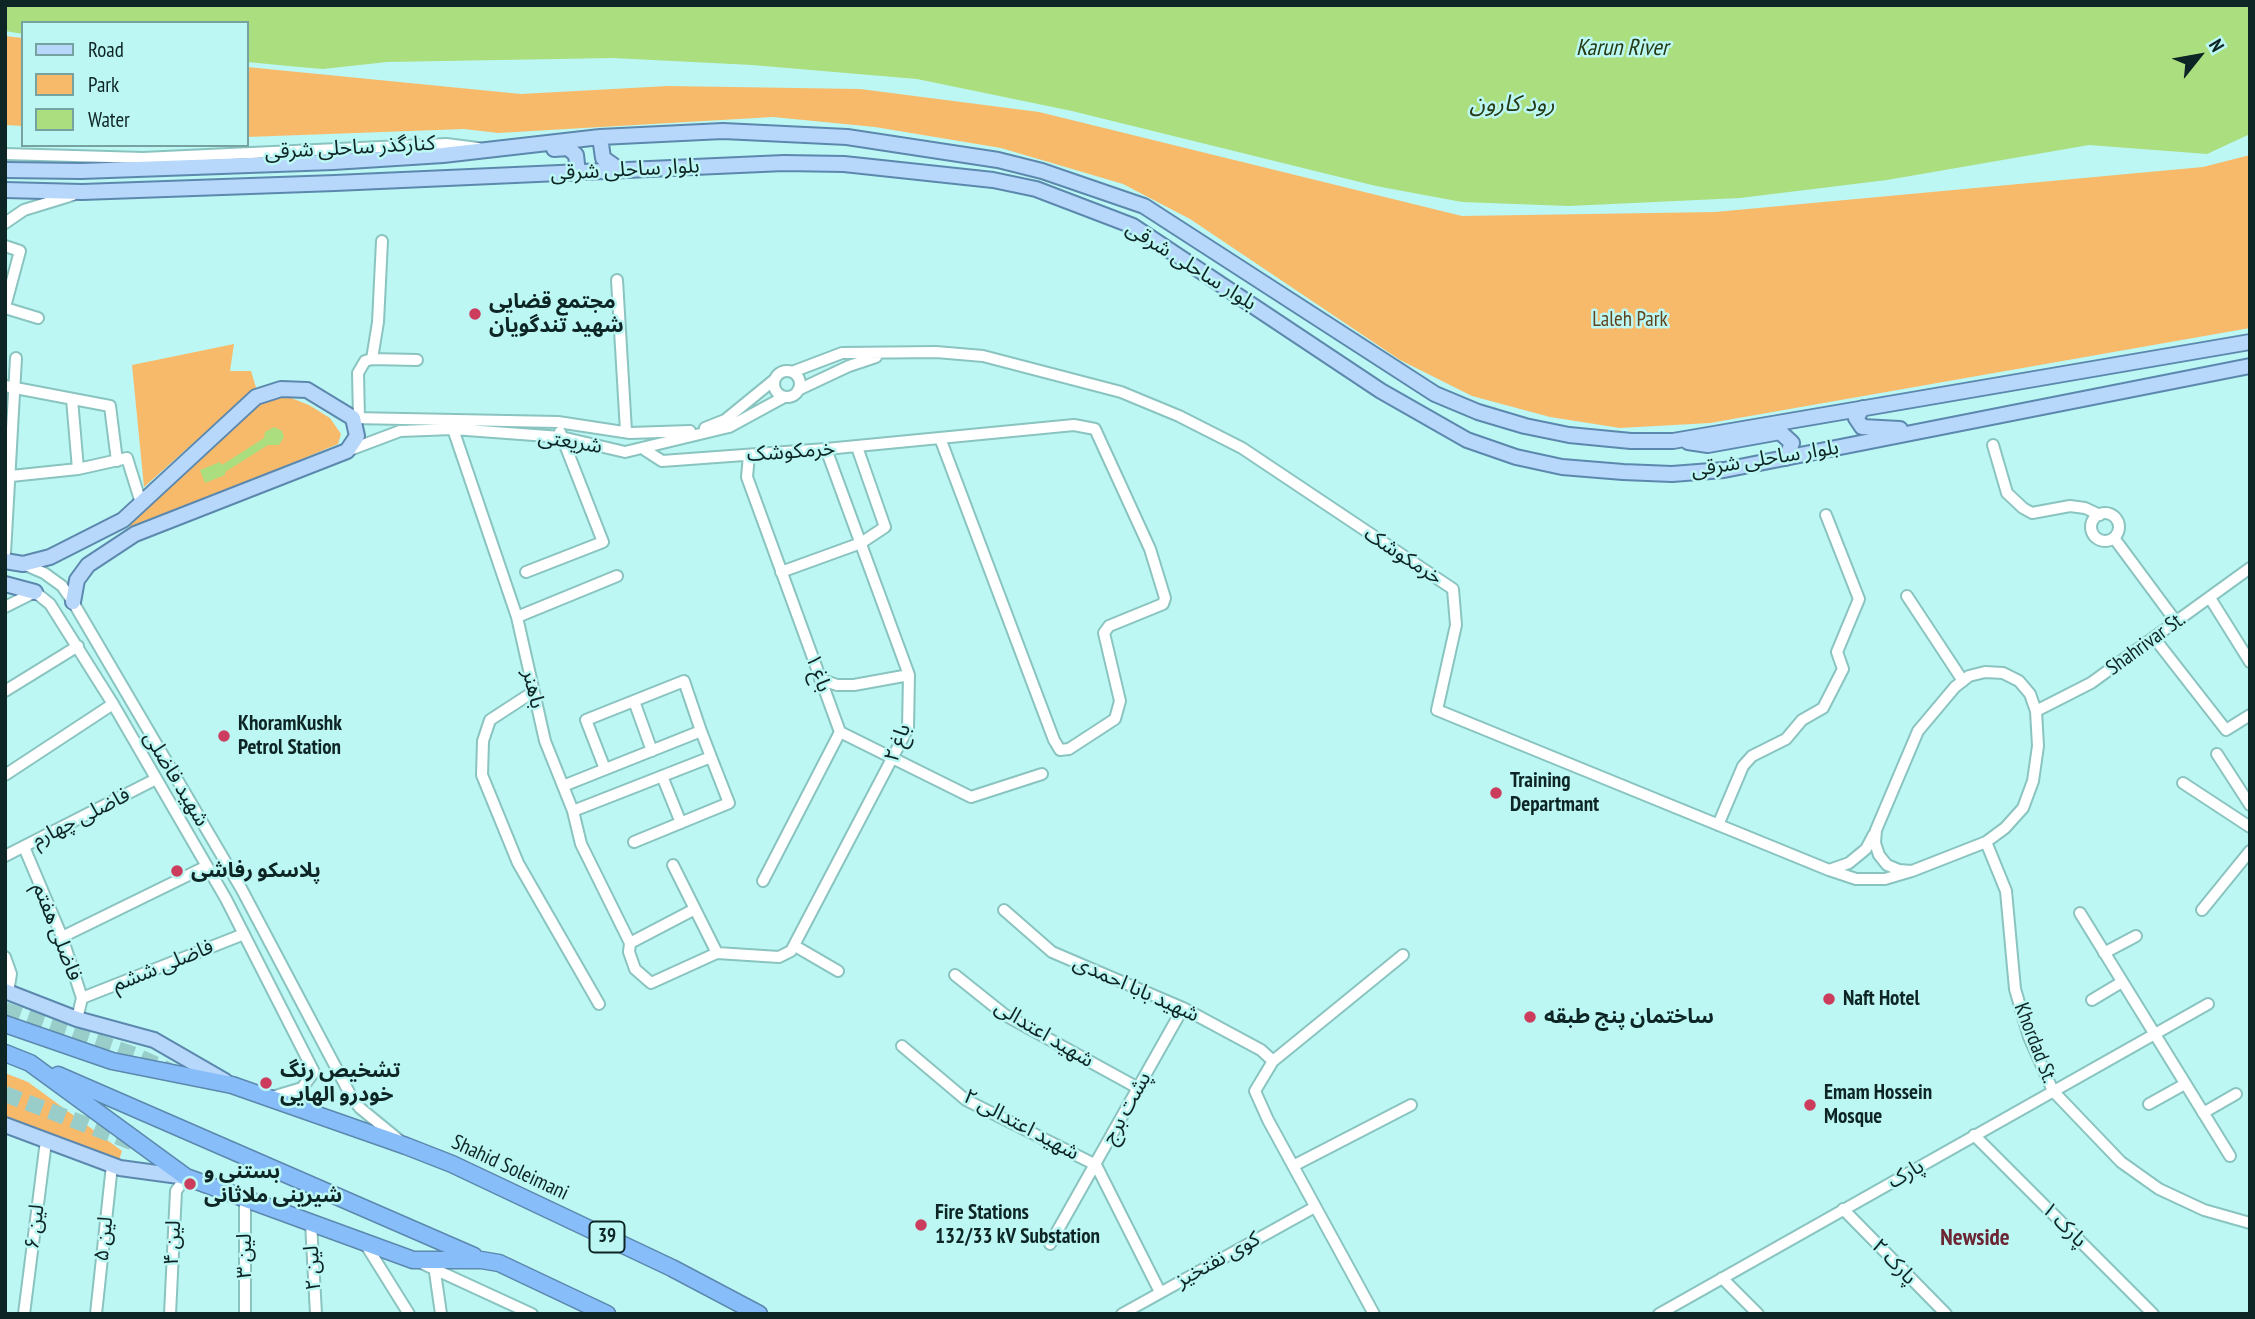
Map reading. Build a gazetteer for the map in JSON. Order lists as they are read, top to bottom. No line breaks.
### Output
{"streets":{"highway":["Shahid Soleimani","39"],"main road":["بلوار ساحلی شرقی","شریعتی"],"street":["کنارگذر ساحلی شرقی","خرمکوشک","Shahrivar St.","باغ ۱","باهنر","باغ ۲","شهید فاضلی","فاضلی چهارم","فاضلی هفتم","فاضلی ششم","شهید بابا احمدی","شهید اعتدالی","Khordad St.","پشت برج","شهید اعتدالی ۲","پارک","پارک ۱","لین ۶","لین ۵","لین ۴","لین ۳","کوی نفتخیز","پارک ۲","لین ۲"]},"crossings":[["کنارگذر ساحلی شرقی","بلوار ساحلی شرقی"],["شریعتی","خرمکوشک"],["شریعتی","باهنر"],["شریعتی","شهید فاضلی"],["خرمکوشک","Shahrivar St."],["خرمکوشک","باغ ۱"],["خرمکوشک","باغ ۲"],["خرمکوشک","Khordad St."],["شهید فاضلی","فاضلی چهارم"],["شهید فاضلی","فاضلی ششم"],["شهید فاضلی","Shahid Soleimani"],["فاضلی چهارم","فاضلی هفتم"],["فاضلی هفتم","فاضلی ششم"],["شهید بابا احمدی","پشت برج"],["شهید اعتدالی","پشت برج"],["Khordad St.","پارک"],["پشت برج","شهید اعتدالی ۲"],["شهید اعتدالی ۲","کوی نفتخیز"],["Shahid Soleimani","39"],["پارک","پارک ۱"],["پارک","پارک ۲"]],"districts":["Newside"],"water":["Karun River","رود کارون"],"parks":["Laleh Park"],"places":["مجتمع قضایی شهید تندگویان","KhoramKushk Petrol Station","Training Departmant","پلاسکو رفاشی","Naft Hotel","ساختمان پنج طبقه","تشخیص رنگ خودرو الهایی","Emam Hossein Mosque","بستنی و شیرینی ملاثانی","Fire Stations 132/33 kV Substation"],"legend":["Road","Park","Water"],"north":"top right"}
